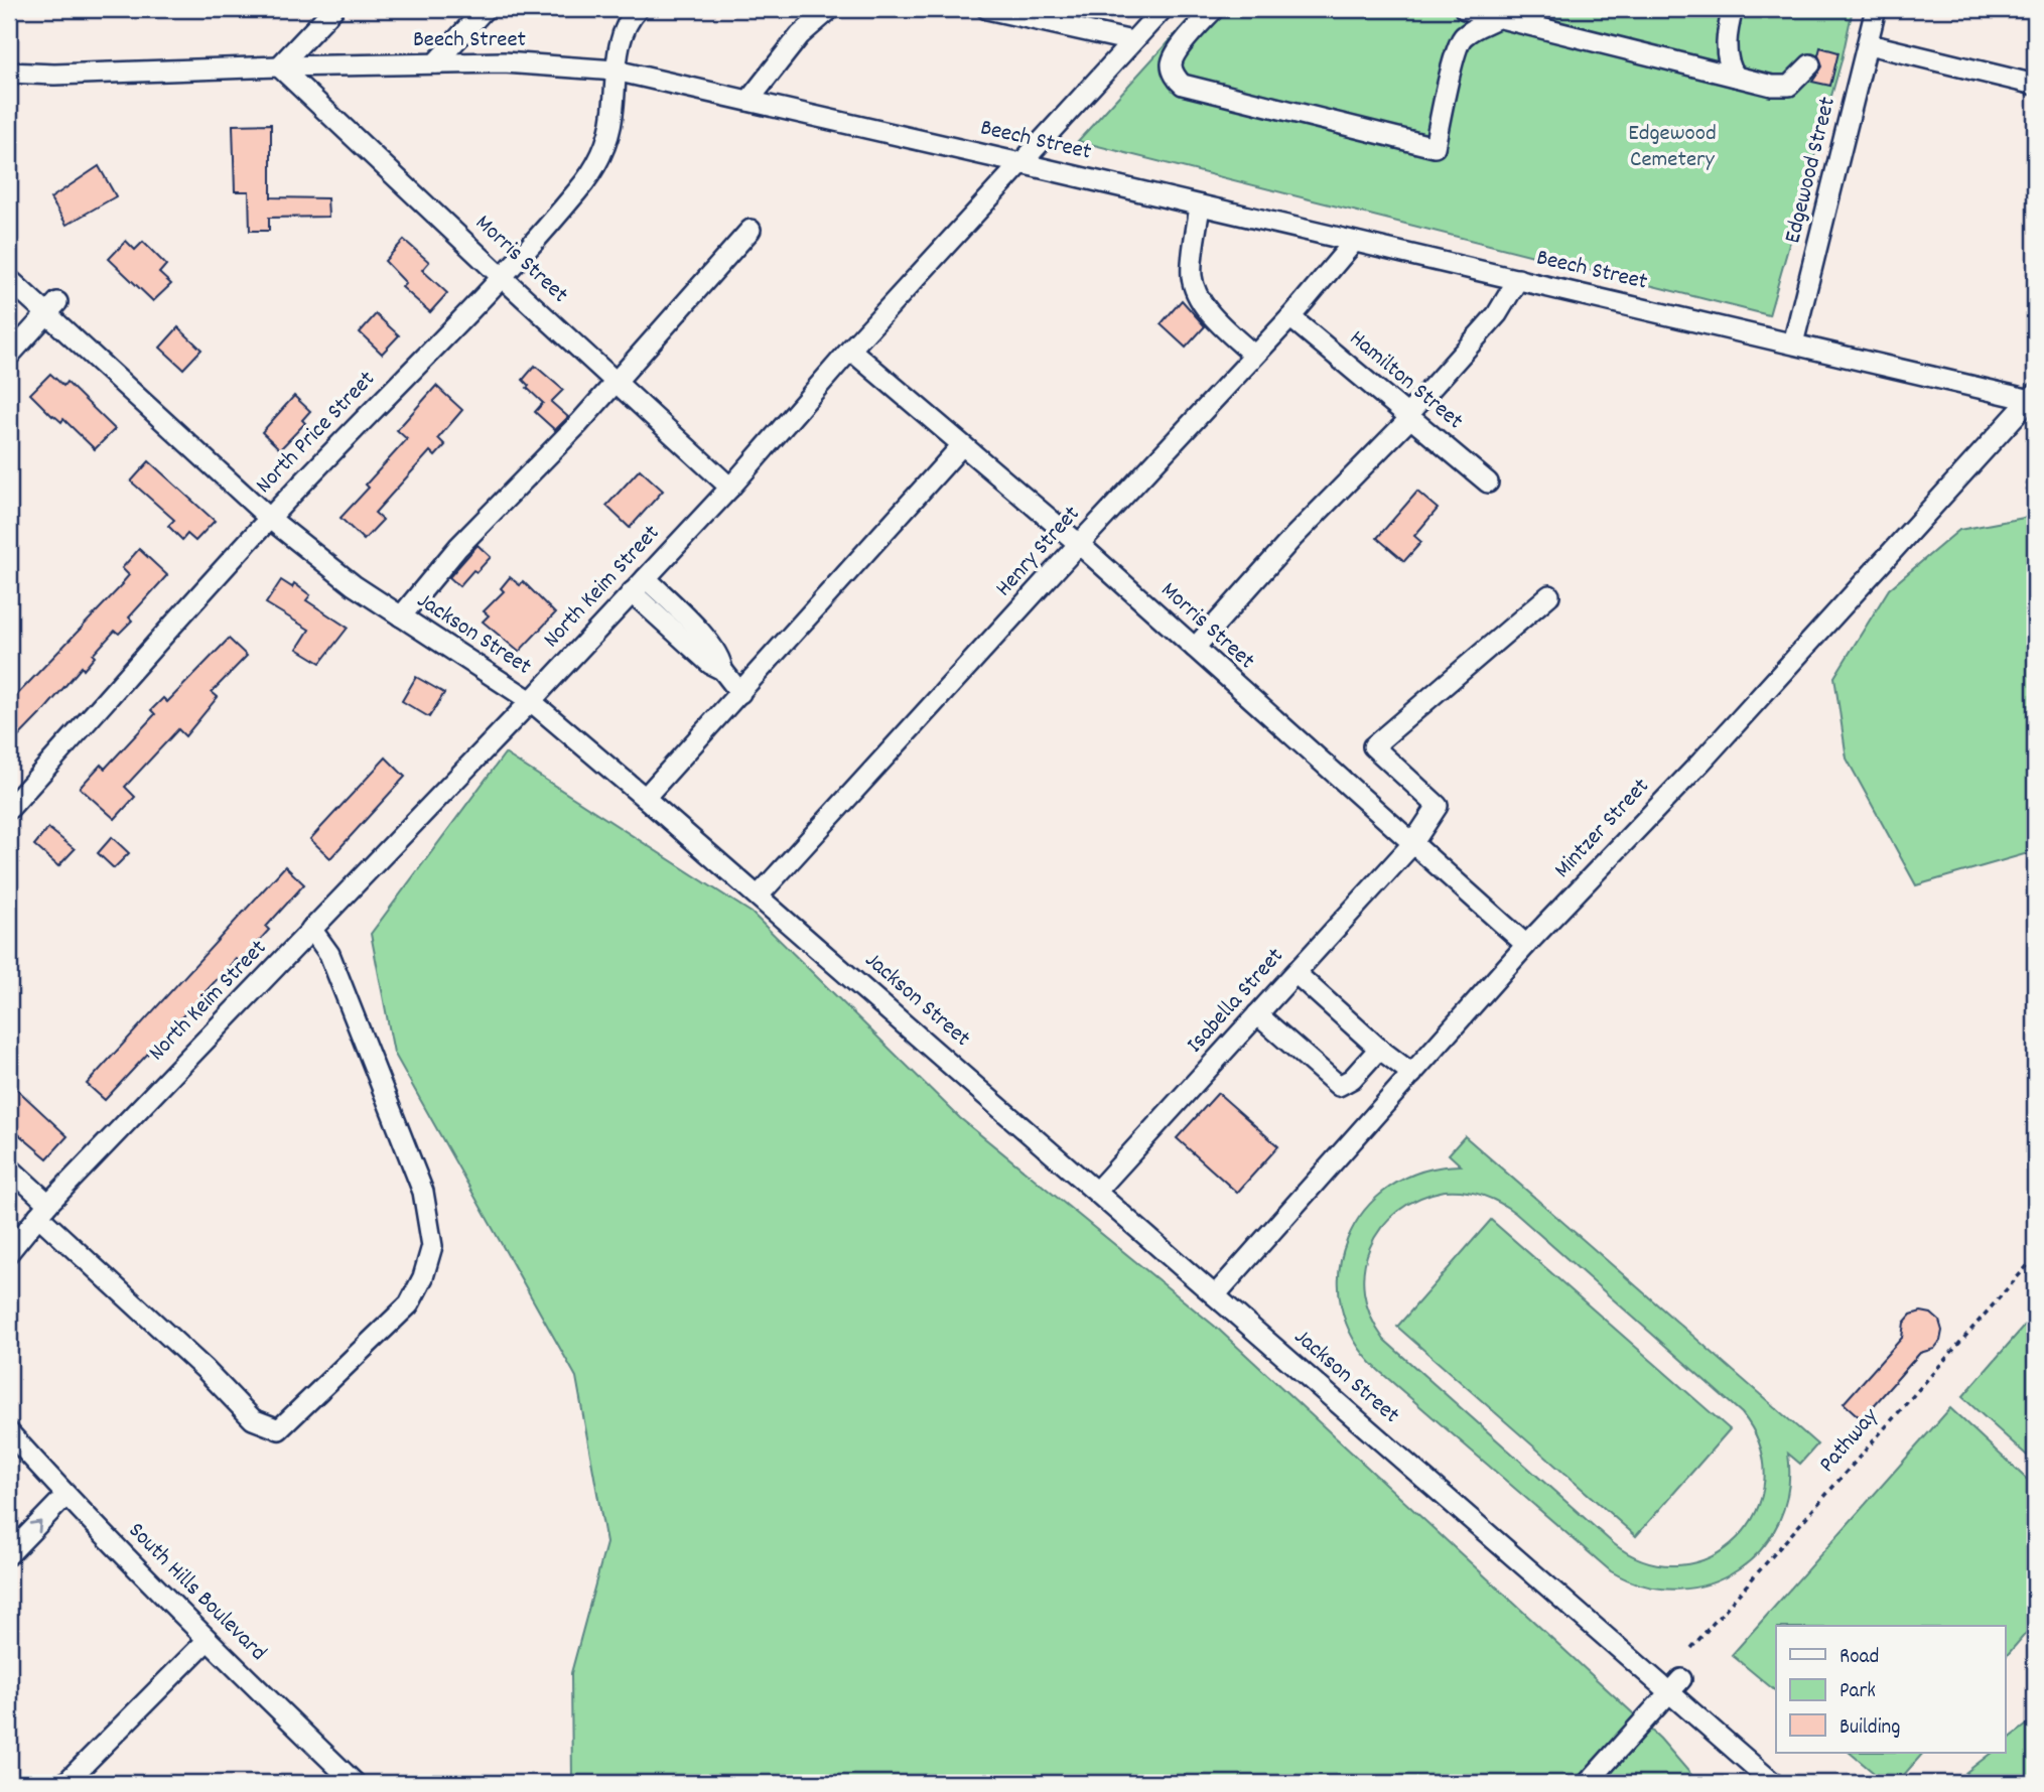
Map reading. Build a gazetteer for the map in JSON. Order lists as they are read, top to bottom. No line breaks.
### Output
{"streets":{"street":["Beech Street","Edgewood Street","Morris Street","Hamilton Street","North Price Street","Henry Street","North Keim Street","Jackson Street","Mintzer Street","Isabella Street","South Hills Boulevard"],"path":["Pathway"]},"crossings":[["Beech Street","Edgewood Street"],["Beech Street","Morris Street"],["Beech Street","North Price Street"],["Beech Street","Henry Street"],["Beech Street","North Keim Street"],["Beech Street","Mintzer Street"],["Morris Street","North Price Street"],["Morris Street","Henry Street"],["Morris Street","North Keim Street"],["Morris Street","Mintzer Street"],["Morris Street","Isabella Street"],["Hamilton Street","Henry Street"],["North Price Street","Jackson Street"],["Henry Street","Jackson Street"],["North Keim Street","Jackson Street"],["Jackson Street","Mintzer Street"],["Jackson Street","Isabella Street"]],"parks":["Edgewood Cemetery"],"legend":["Road","Park","Building"]}
